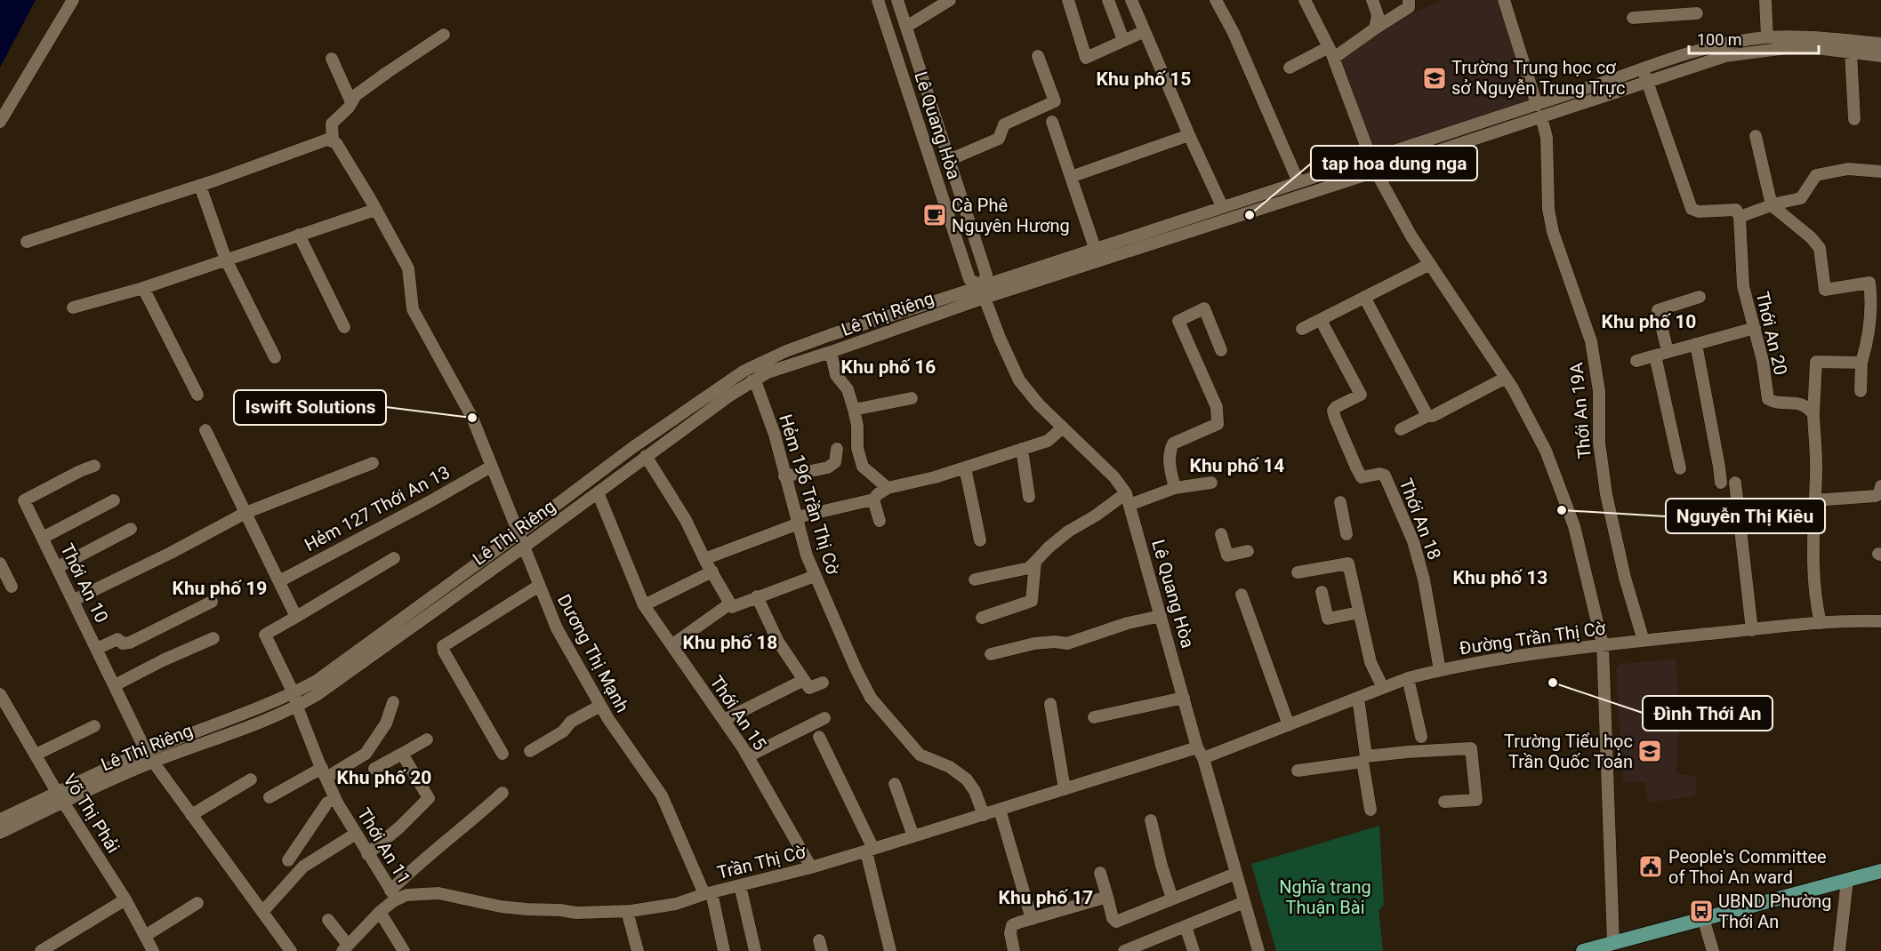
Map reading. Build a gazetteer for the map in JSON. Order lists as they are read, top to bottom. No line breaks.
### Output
{"streets":{"street":["Lê Quang Hòa","Lê Thị Riêng","Thới An 20","Thới An 19A","Hẻm 196 Trần Thị Cờ","Hẻm 127 Thới An 13","Thới An 18","Thới An 10","Đường Trần Thị Cờ","Dương Thị Mạnh","Thới An 15","Võ Thị Phải","Thới An 11","Trần Thị Cờ"]},"crossings":[["Lê Quang Hòa","Lê Thị Riêng"],["Lê Quang Hòa","Đường Trần Thị Cờ"],["Lê Quang Hòa","Trần Thị Cờ"],["Lê Thị Riêng","Thới An 19A"],["Lê Thị Riêng","Hẻm 196 Trần Thị Cờ"],["Lê Thị Riêng","Thới An 10"],["Lê Thị Riêng","Dương Thị Mạnh"],["Lê Thị Riêng","Thới An 15"],["Lê Thị Riêng","Võ Thị Phải"],["Lê Thị Riêng","Thới An 11"],["Thới An 19A","Đường Trần Thị Cờ"],["Hẻm 196 Trần Thị Cờ","Trần Thị Cờ"],["Hẻm 127 Thới An 13","Dương Thị Mạnh"],["Thới An 18","Đường Trần Thị Cờ"],["Đường Trần Thị Cờ","Trần Thị Cờ"],["Dương Thị Mạnh","Trần Thị Cờ"],["Thới An 15","Trần Thị Cờ"],["Thới An 11","Trần Thị Cờ"]],"districts":["Khu phố 15","Khu phố 10","Khu phố 16","Khu phố 14","Khu phố 13","Khu phố 19","Khu phố 18","Khu phố 20","Khu phố 17"],"parks":["Nghĩa trang Thuận Bài"],"places":{"school or university":["Trường Trung học cơ sở Nguyễn Trung Trực","Trường Tiểu học Trần Quốc Toản"],"cafe":["Cà Phê Nguyên Hương"],"other":["tap hoa dung nga","Iswift Solutions","Nguyễn Thị Kiêu","Đình Thới An"],"public building":["People's Committee of Thoi An ward"],"bus stop":["UBND Phường Thới An"]},"scale_bar":"100 m"}
